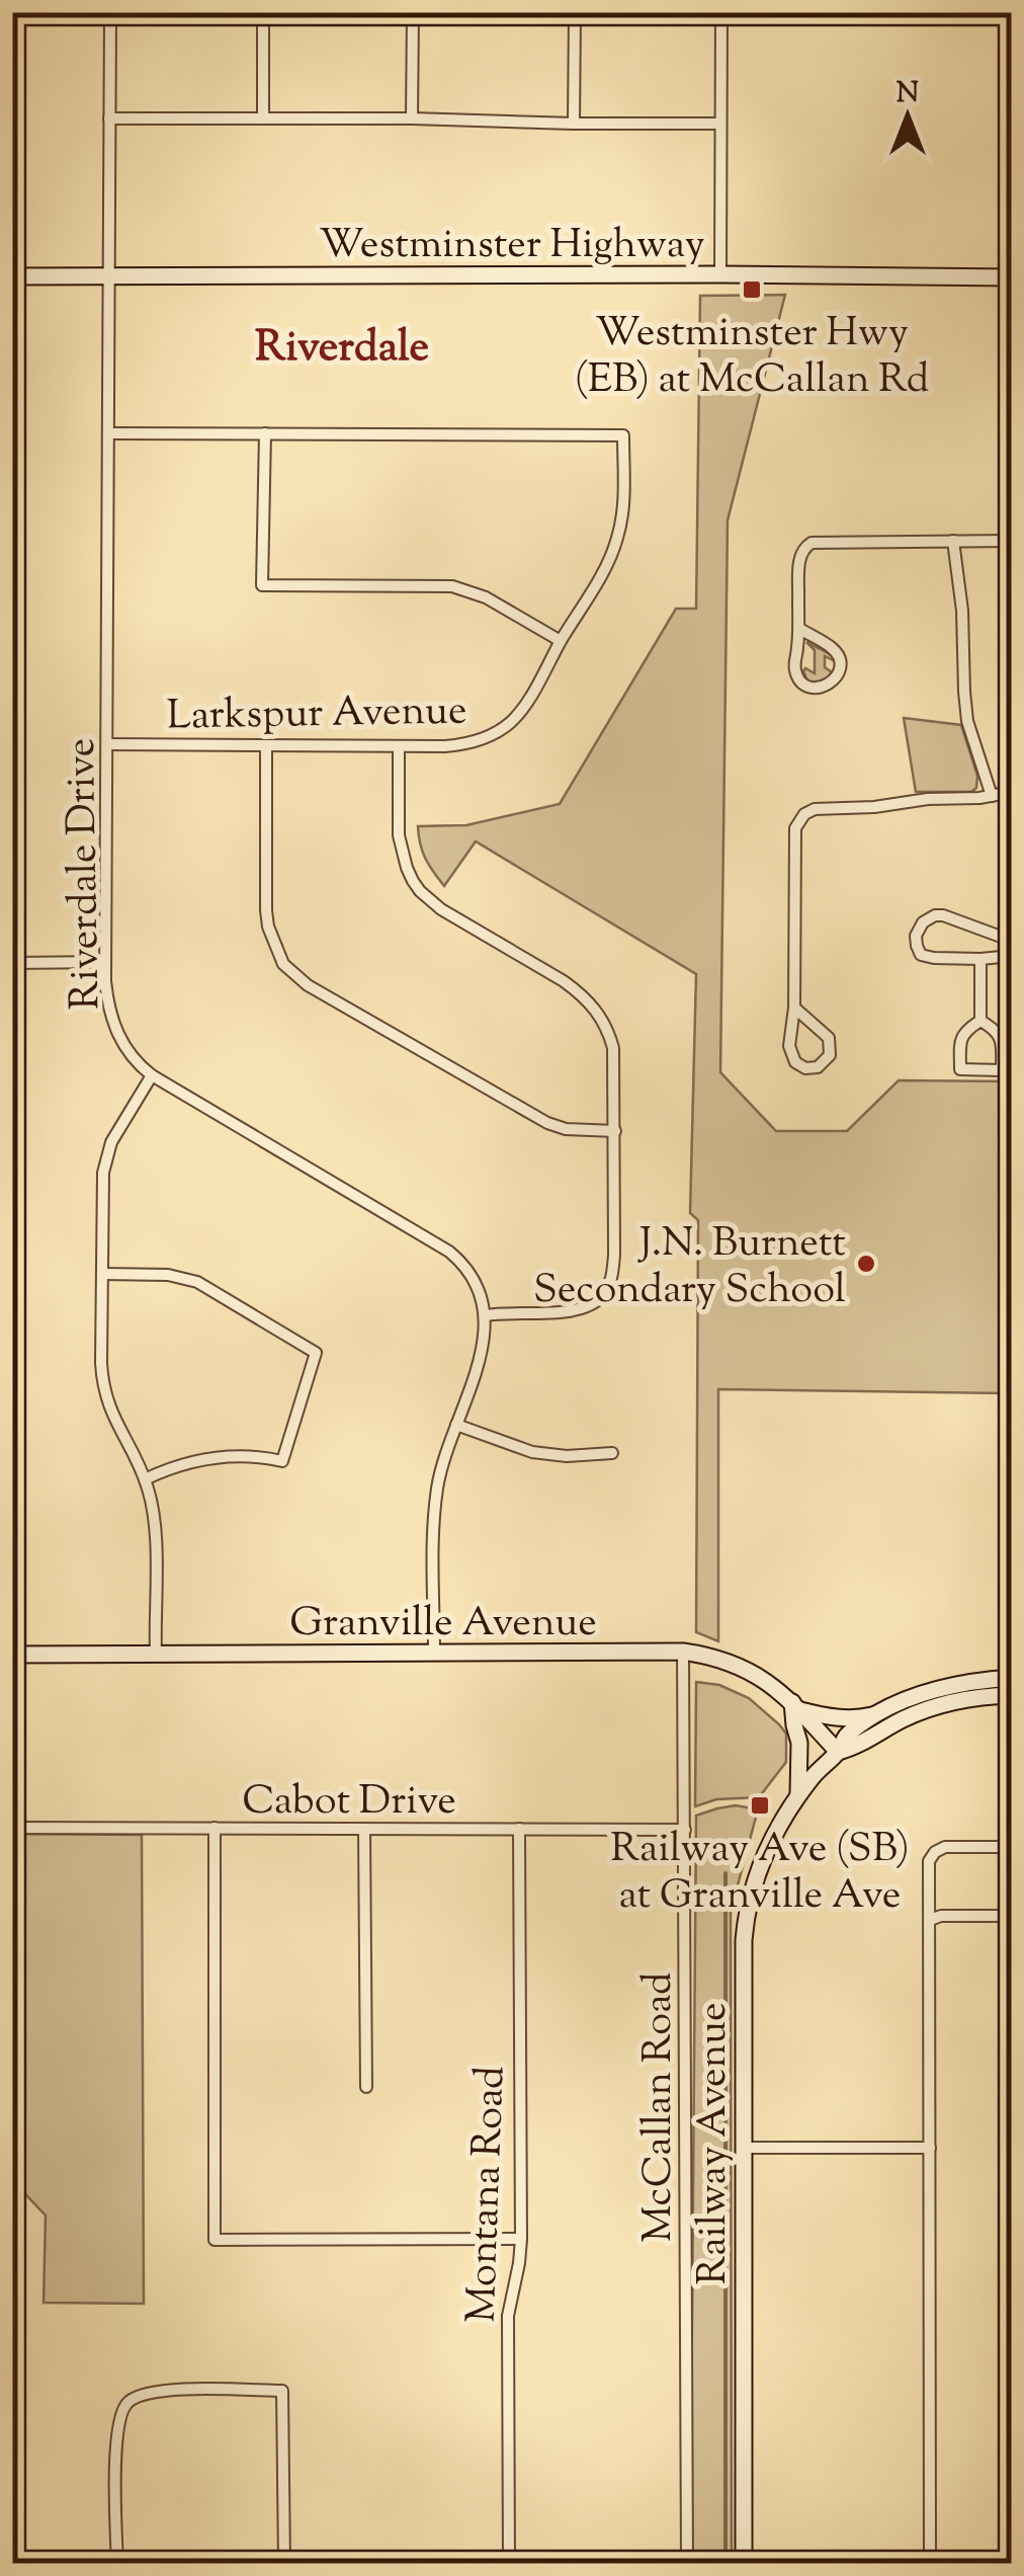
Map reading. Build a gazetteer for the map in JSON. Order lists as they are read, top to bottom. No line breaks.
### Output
{"streets":{"main road":["Westminster Highway","Granville Avenue","Railway Avenue"],"street":["Larkspur Avenue","Riverdale Drive","Cabot Drive","McCallan Road","Montana Road"]},"crossings":[["Westminster Highway","Riverdale Drive"],["Larkspur Avenue","Riverdale Drive"],["Granville Avenue","McCallan Road"],["Granville Avenue","Railway Avenue"],["Cabot Drive","McCallan Road"],["Cabot Drive","Montana Road"]],"districts":["Riverdale"],"places":{"transit":["Westminster Hwy (EB) at McCallan Rd","Railway Ave (SB) at Granville Ave"],"other":["J.N. Burnett Secondary School"]},"north":"top"}
